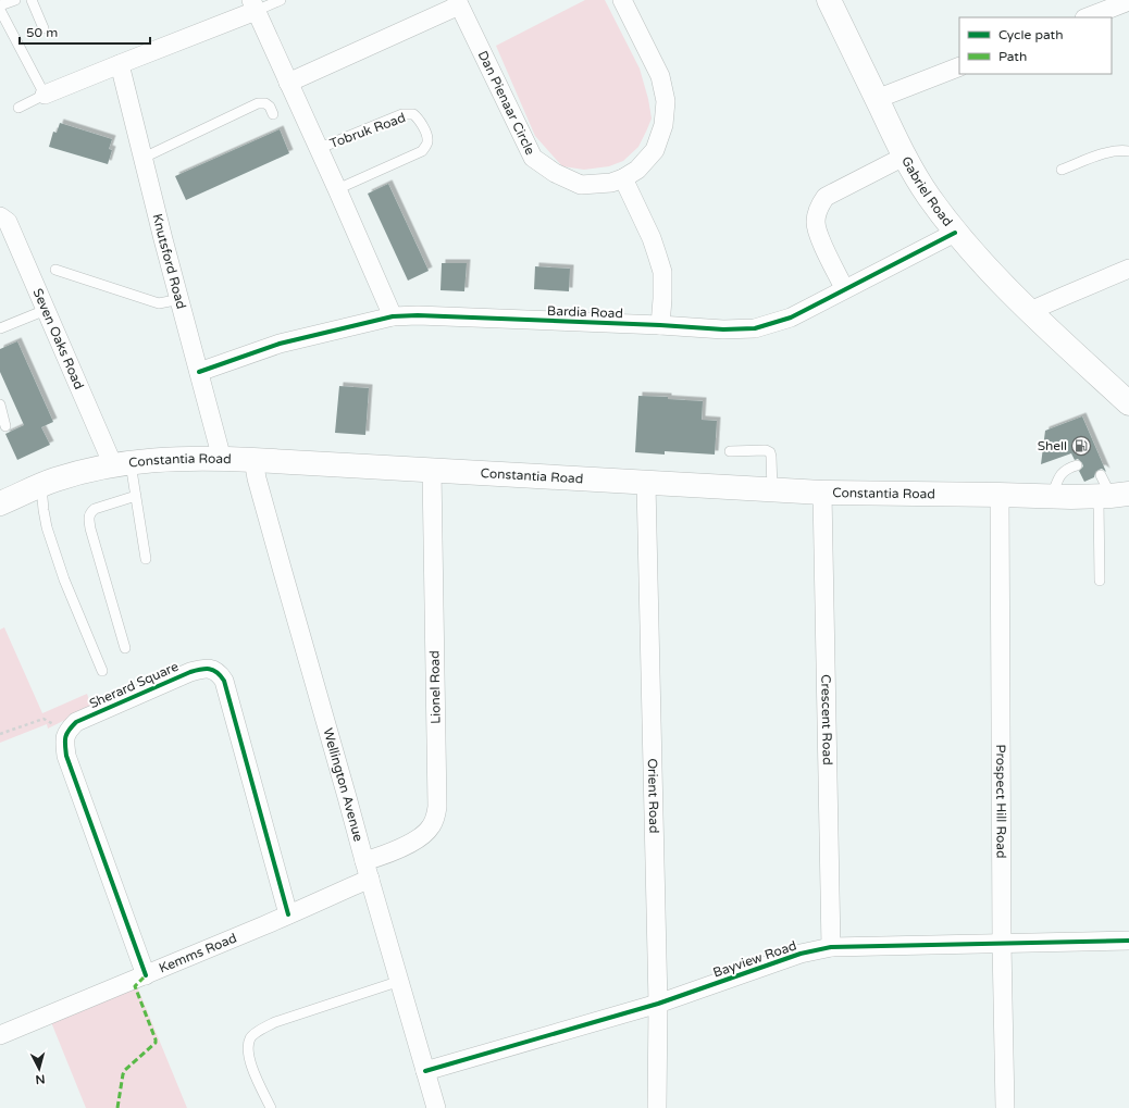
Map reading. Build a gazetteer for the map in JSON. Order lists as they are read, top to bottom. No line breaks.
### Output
{"streets":{"main road":["Gabriel Road","Constantia Road"],"street":["Dan Pienaar Circle","Tobruk Road","Knutsford Road","Bardia Road","Seven Oaks Road","Sherard Square","Lionel Road","Crescent Road","Wellington Avenue","Orient Road","Prospect Hill Road","Kemms Road","Bayview Road"]},"crossings":[["Dan Pienaar Circle","Tobruk Road"],["Tobruk Road","Bardia Road"],["Gabriel Road","Bardia Road"],["Knutsford Road","Bardia Road"],["Knutsford Road","Constantia Road"],["Seven Oaks Road","Constantia Road"],["Constantia Road","Lionel Road"],["Constantia Road","Crescent Road"],["Constantia Road","Wellington Avenue"],["Constantia Road","Orient Road"],["Constantia Road","Prospect Hill Road"],["Sherard Square","Kemms Road"],["Lionel Road","Wellington Avenue"],["Crescent Road","Bayview Road"],["Wellington Avenue","Kemms Road"],["Wellington Avenue","Bayview Road"],["Orient Road","Bayview Road"],["Prospect Hill Road","Bayview Road"]],"places":{"fuel station":["Shell"]},"legend":["Cycle path","Path"],"scale_bar":"50 m","north":"bottom"}
